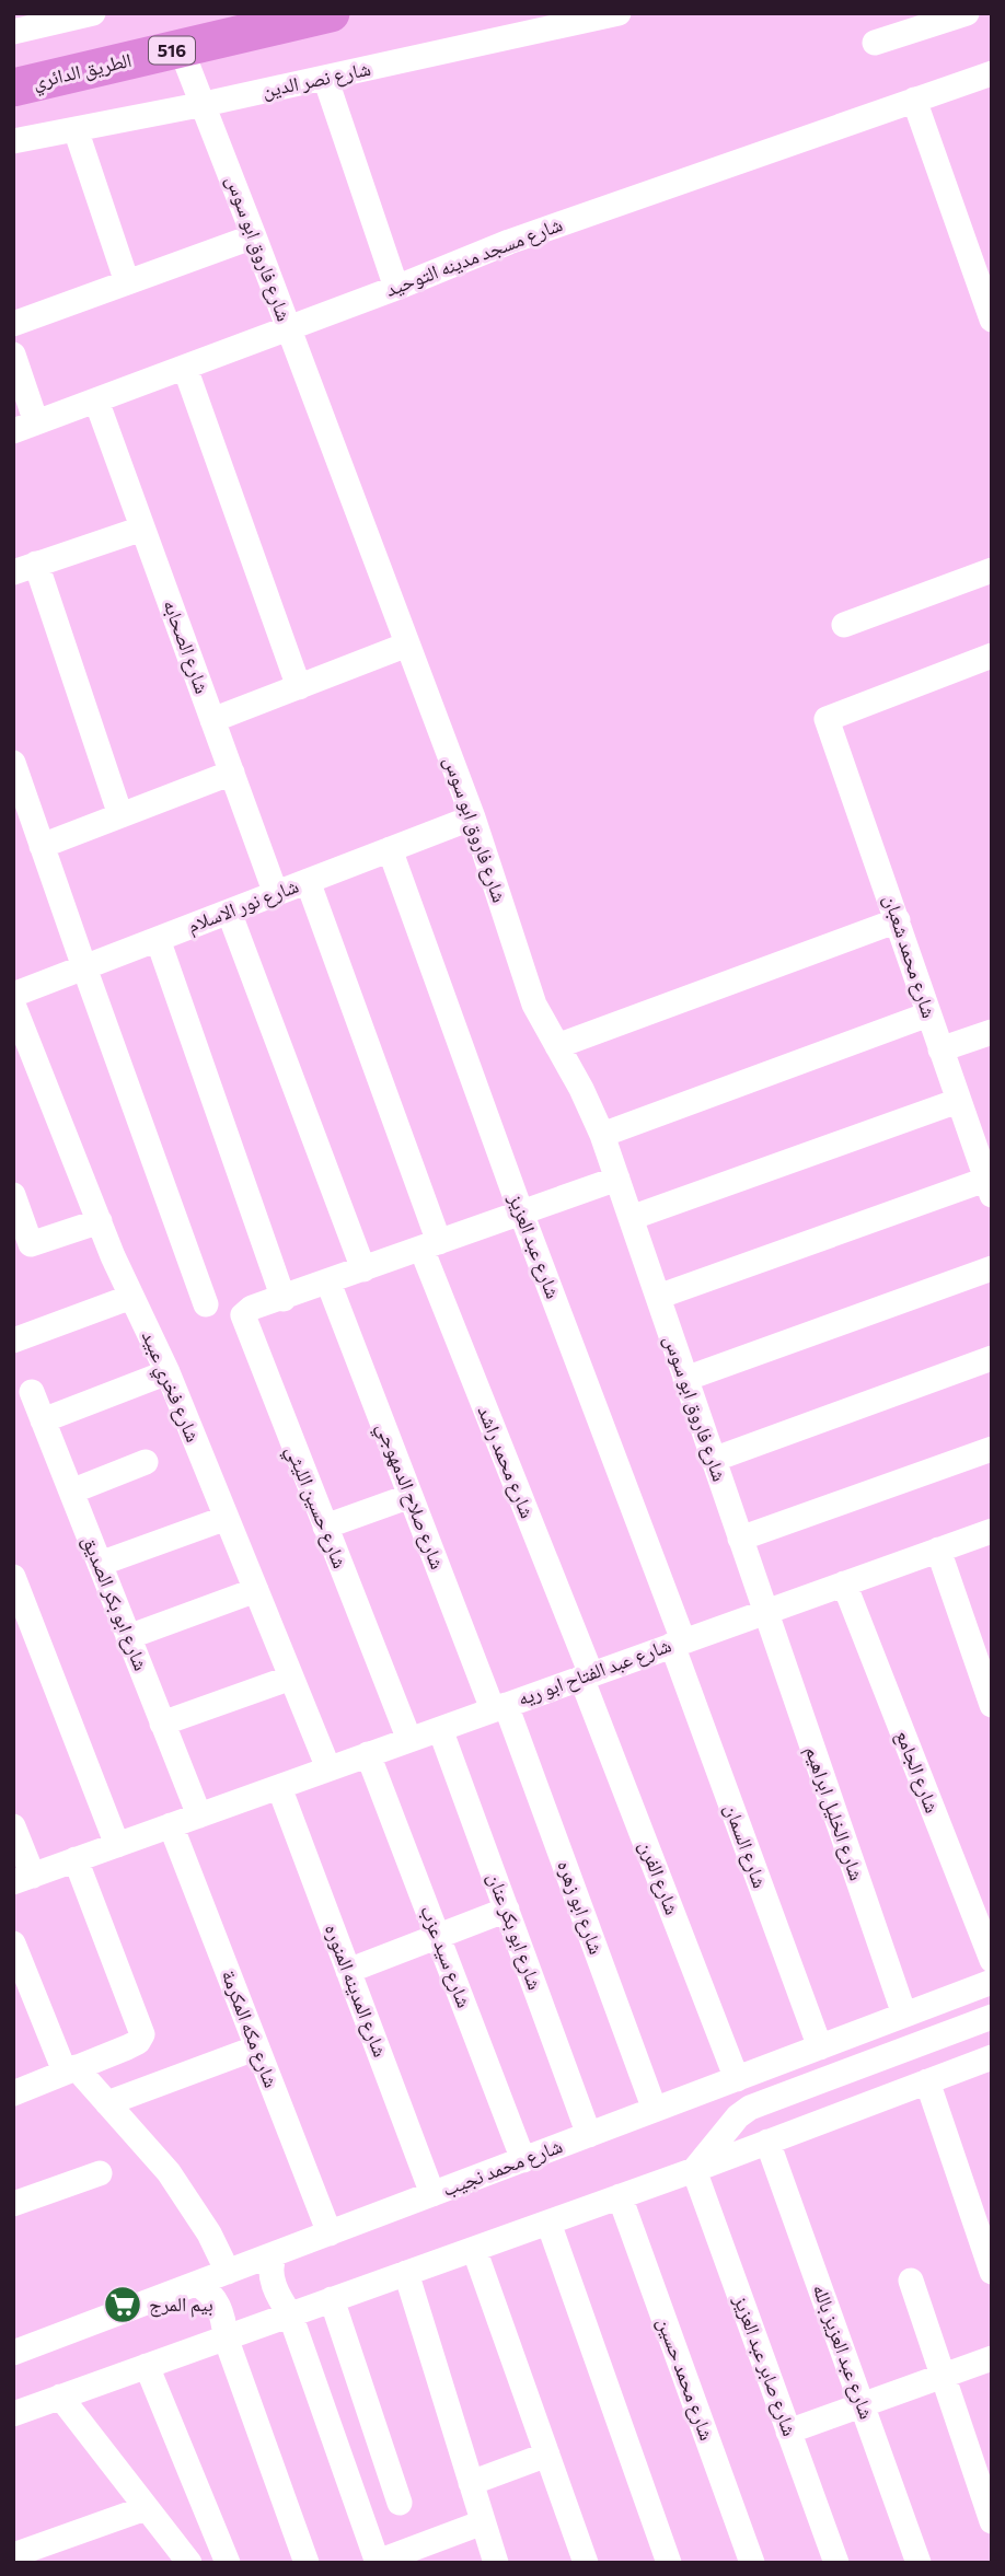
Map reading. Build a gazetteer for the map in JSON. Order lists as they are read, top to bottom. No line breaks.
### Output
{"streets":{"highway":["516","الطريق الدائري"],"street":["شارع نصر الدين","شارع فاروق ابو سوس","شارع مسجد مدينه التوحيد","شارع الصحابه","شارع نور الاسلام","شارع محمد شعبان","شارع عبد العزيز","شارع فخري عبيد","شارع محمد راشد","شارع صلاح الدمهوجي","شارع حسين الليثي","شارع ابو بكر الصديق","شارع عبد الفتاح ابو ريه","شارع الجامع","شارع الخليل ابراهيم","شارع السمان","شارع الفرن","شارع ابو زهره","شارع ابو بكر عنان","شارع سيد عزب","شارع المدينه المنوره","شارع مكه المكرمة","شارع محمد نجيب","شارع عبد العزيز بالله","شارع صابر عبد العزيز","شارع محمد حسين"]},"crossings":[["الطريق الدائري","شارع فاروق ابو سوس"],["شارع نصر الدين","شارع فاروق ابو سوس"],["شارع فاروق ابو سوس","شارع مسجد مدينه التوحيد"],["شارع فاروق ابو سوس","شارع نور الاسلام"],["شارع فاروق ابو سوس","شارع عبد الفتاح ابو ريه"],["شارع فاروق ابو سوس","شارع الخليل ابراهيم"],["شارع مسجد مدينه التوحيد","شارع الصحابه"],["شارع الصحابه","شارع نور الاسلام"],["شارع نور الاسلام","شارع عبد العزيز"],["شارع نور الاسلام","شارع محمد راشد"],["شارع عبد العزيز","شارع عبد الفتاح ابو ريه"],["شارع عبد العزيز","شارع السمان"],["شارع فخري عبيد","شارع عبد الفتاح ابو ريه"],["شارع محمد راشد","شارع عبد الفتاح ابو ريه"],["شارع محمد راشد","شارع الفرن"],["شارع صلاح الدمهوجي","شارع عبد الفتاح ابو ريه"],["شارع صلاح الدمهوجي","شارع ابو زهره"],["شارع حسين الليثي","شارع عبد الفتاح ابو ريه"],["شارع ابو بكر الصديق","شارع عبد الفتاح ابو ريه"],["شارع عبد الفتاح ابو ريه","شارع الجامع"],["شارع عبد الفتاح ابو ريه","شارع الخليل ابراهيم"],["شارع عبد الفتاح ابو ريه","شارع السمان"],["شارع عبد الفتاح ابو ريه","شارع الفرن"],["شارع عبد الفتاح ابو ريه","شارع ابو زهره"],["شارع عبد الفتاح ابو ريه","شارع ابو بكر عنان"],["شارع عبد الفتاح ابو ريه","شارع سيد عزب"],["شارع عبد الفتاح ابو ريه","شارع المدينه المنوره"],["شارع عبد الفتاح ابو ريه","شارع مكه المكرمة"],["شارع الخليل ابراهيم","شارع محمد نجيب"],["شارع السمان","شارع محمد نجيب"],["شارع الفرن","شارع محمد نجيب"],["شارع ابو زهره","شارع محمد نجيب"],["شارع ابو بكر عنان","شارع محمد نجيب"],["شارع سيد عزب","شارع محمد نجيب"],["شارع المدينه المنوره","شارع محمد نجيب"],["شارع مكه المكرمة","شارع محمد نجيب"]],"places":{"supermarket":["بيم المرج"]}}
